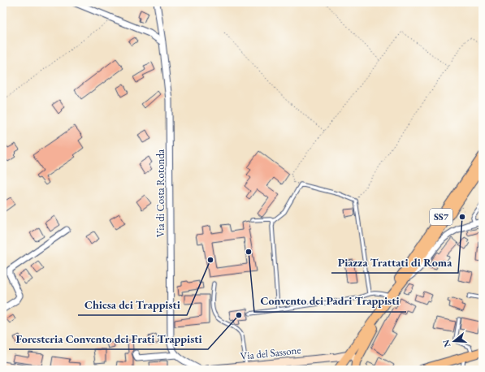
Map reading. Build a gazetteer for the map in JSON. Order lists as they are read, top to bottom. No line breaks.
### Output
{"streets":{"main road":["SS7","Via del Sassone"],"street":["Via di Costa Rotonda"]},"crossings":[["SS7","Via del Sassone"]],"places":["Piazza Trattati di Roma","Convento dei Padri Trappisti","Chiesa dei Trappisti","Foresteria Convento dei Frati Trappisti"],"north":"left"}
